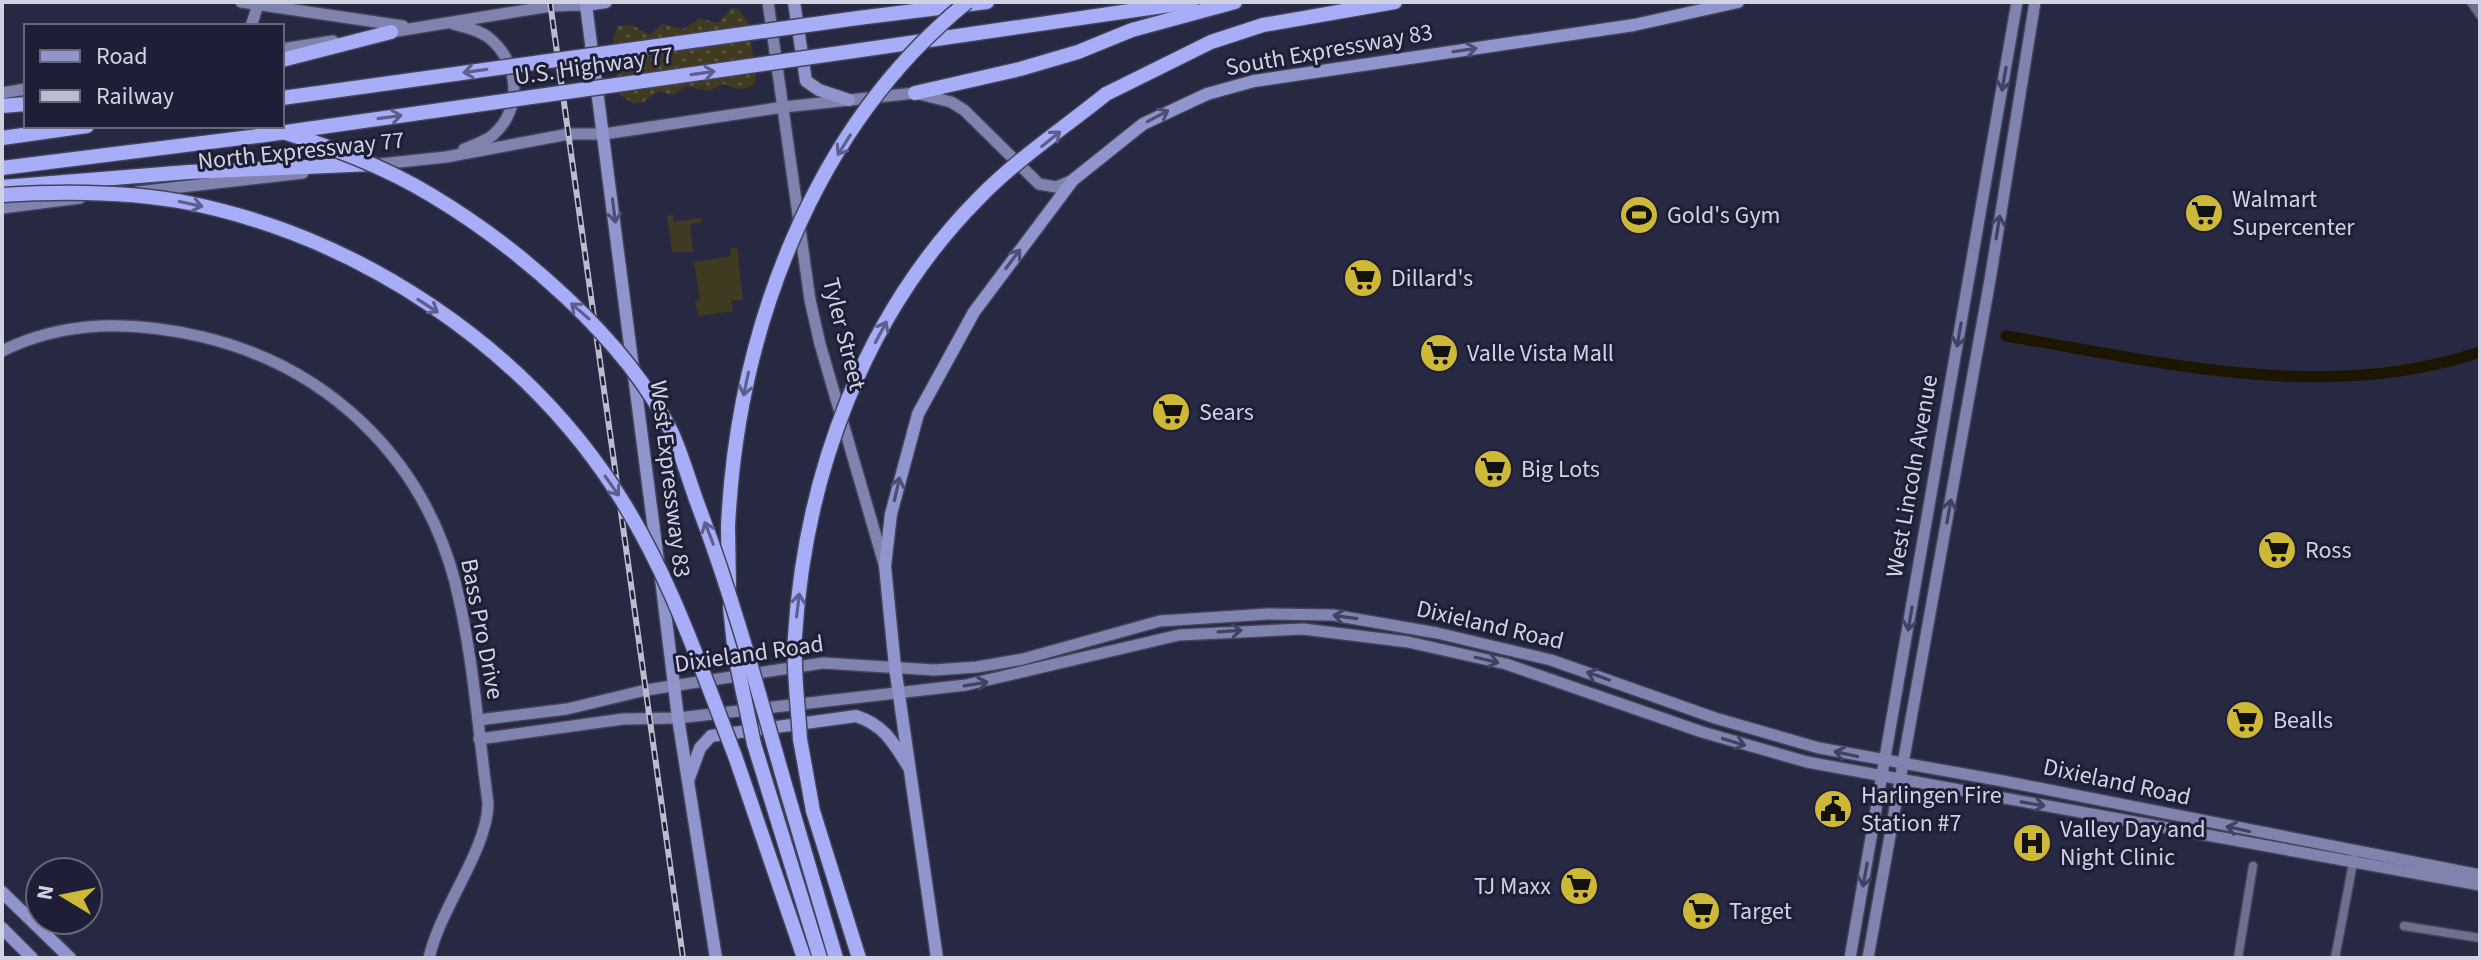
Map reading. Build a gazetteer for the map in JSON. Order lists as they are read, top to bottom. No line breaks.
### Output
{"streets":{"highway":["U.S. Highway 77"],"main road":["South Expressway 83","North Expressway 77","Tyler Street","West Lincoln Avenue","West Expressway 83","Dixieland Road","Bass Pro Drive"]},"crossings":[["South Expressway 83","Tyler Street"],["North Expressway 77","West Expressway 83"],["West Lincoln Avenue","Dixieland Road"],["West Expressway 83","Dixieland Road"],["Dixieland Road","Bass Pro Drive"]],"one_way":["South Expressway 83","West Expressway 83"],"places":{"supermarket":["Walmart Supercenter","Dillard's","Valle Vista Mall","Sears","Big Lots","Ross","Bealls","TJ Maxx","Target"],"sports":["Gold's Gym"],"public building":["Harlingen Fire Station #7"],"hospital":["Valley Day and Night Clinic"]},"legend":["Road","Railway"],"north":"left"}
